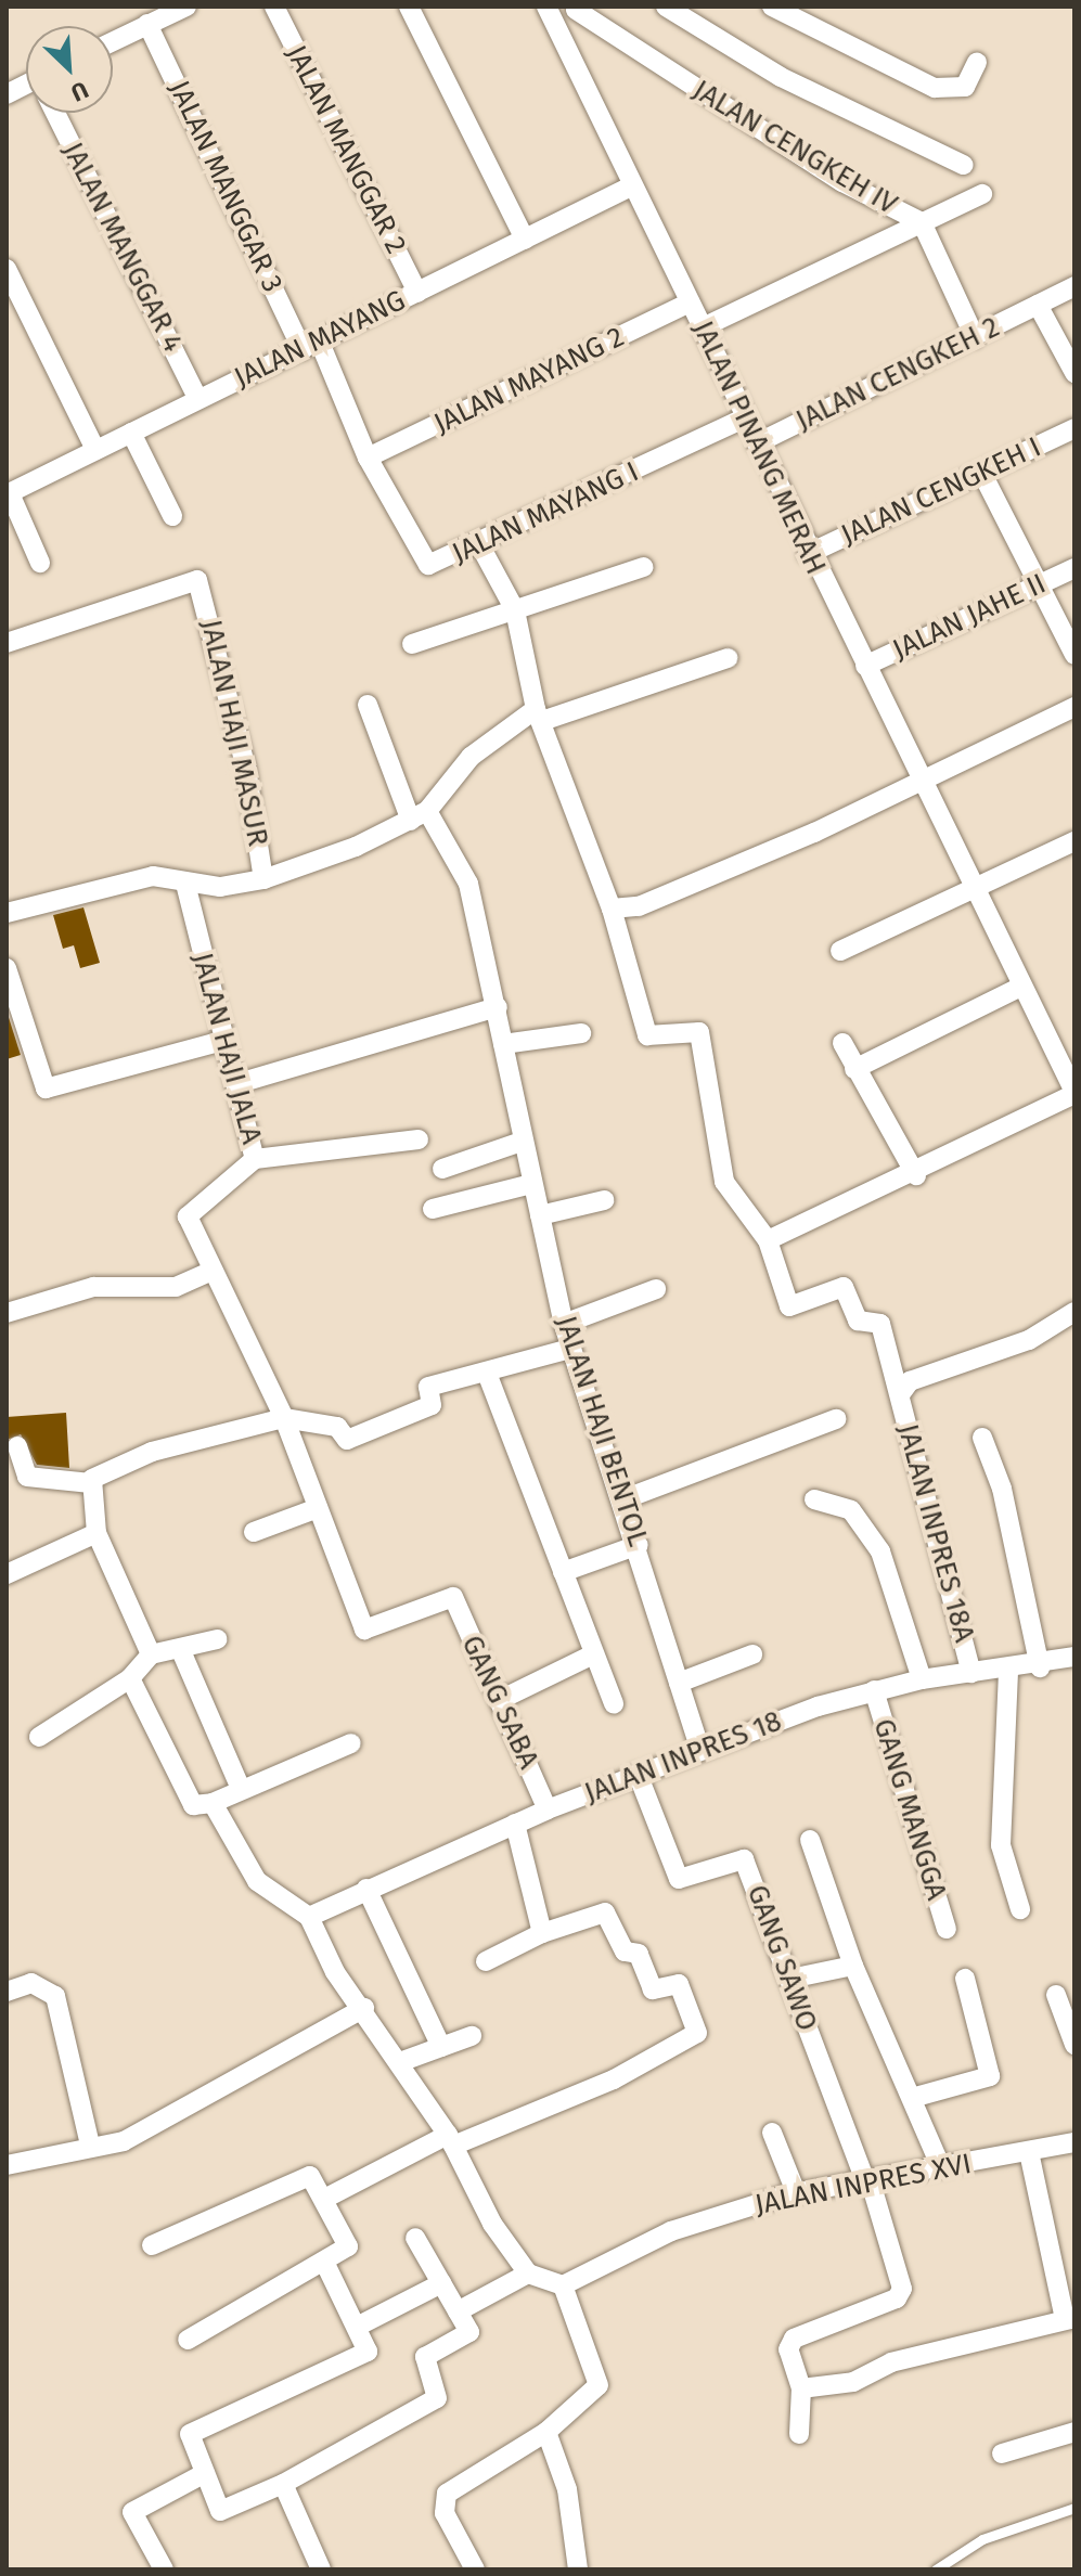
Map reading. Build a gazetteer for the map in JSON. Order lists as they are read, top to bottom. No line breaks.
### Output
{"streets":{"street":["JALAN CENGKEH IV","JALAN MANGGAR 2","JALAN MANGGAR 3","JALAN MANGGAR 4","JALAN MAYANG","JALAN CENGKEH 2","JALAN MAYANG 2","JALAN PINANG MERAH","JALAN CENGKEH I","JALAN MAYANG I","JALAN JAHE II","JALAN HAJI MASUR","JALAN HAJI JALA","JALAN HAJI BENTOL","JALAN INPRES 18A","GANG SABA","JALAN INPRES 18","GANG MANGGA","GANG SAWO","JALAN INPRES XVI"]},"crossings":[["JALAN CENGKEH IV","JALAN CENGKEH 2"],["JALAN MANGGAR 2","JALAN MAYANG"],["JALAN MANGGAR 3","JALAN MAYANG"],["JALAN MANGGAR 3","JALAN MAYANG I"],["JALAN MANGGAR 4","JALAN MAYANG"],["JALAN MAYANG","JALAN PINANG MERAH"],["JALAN MAYANG","JALAN MAYANG I"],["JALAN CENGKEH 2","JALAN PINANG MERAH"],["JALAN MAYANG 2","JALAN PINANG MERAH"],["JALAN MAYANG 2","JALAN MAYANG I"],["JALAN PINANG MERAH","JALAN CENGKEH I"],["JALAN PINANG MERAH","JALAN MAYANG I"],["JALAN PINANG MERAH","JALAN JAHE II"],["JALAN HAJI JALA","GANG SABA"],["JALAN HAJI BENTOL","JALAN INPRES 18"],["JALAN INPRES 18A","JALAN INPRES 18"],["GANG SABA","JALAN INPRES 18"],["JALAN INPRES 18","GANG MANGGA"],["JALAN INPRES 18","GANG SAWO"],["GANG SAWO","JALAN INPRES XVI"]],"north":"bottom right"}
